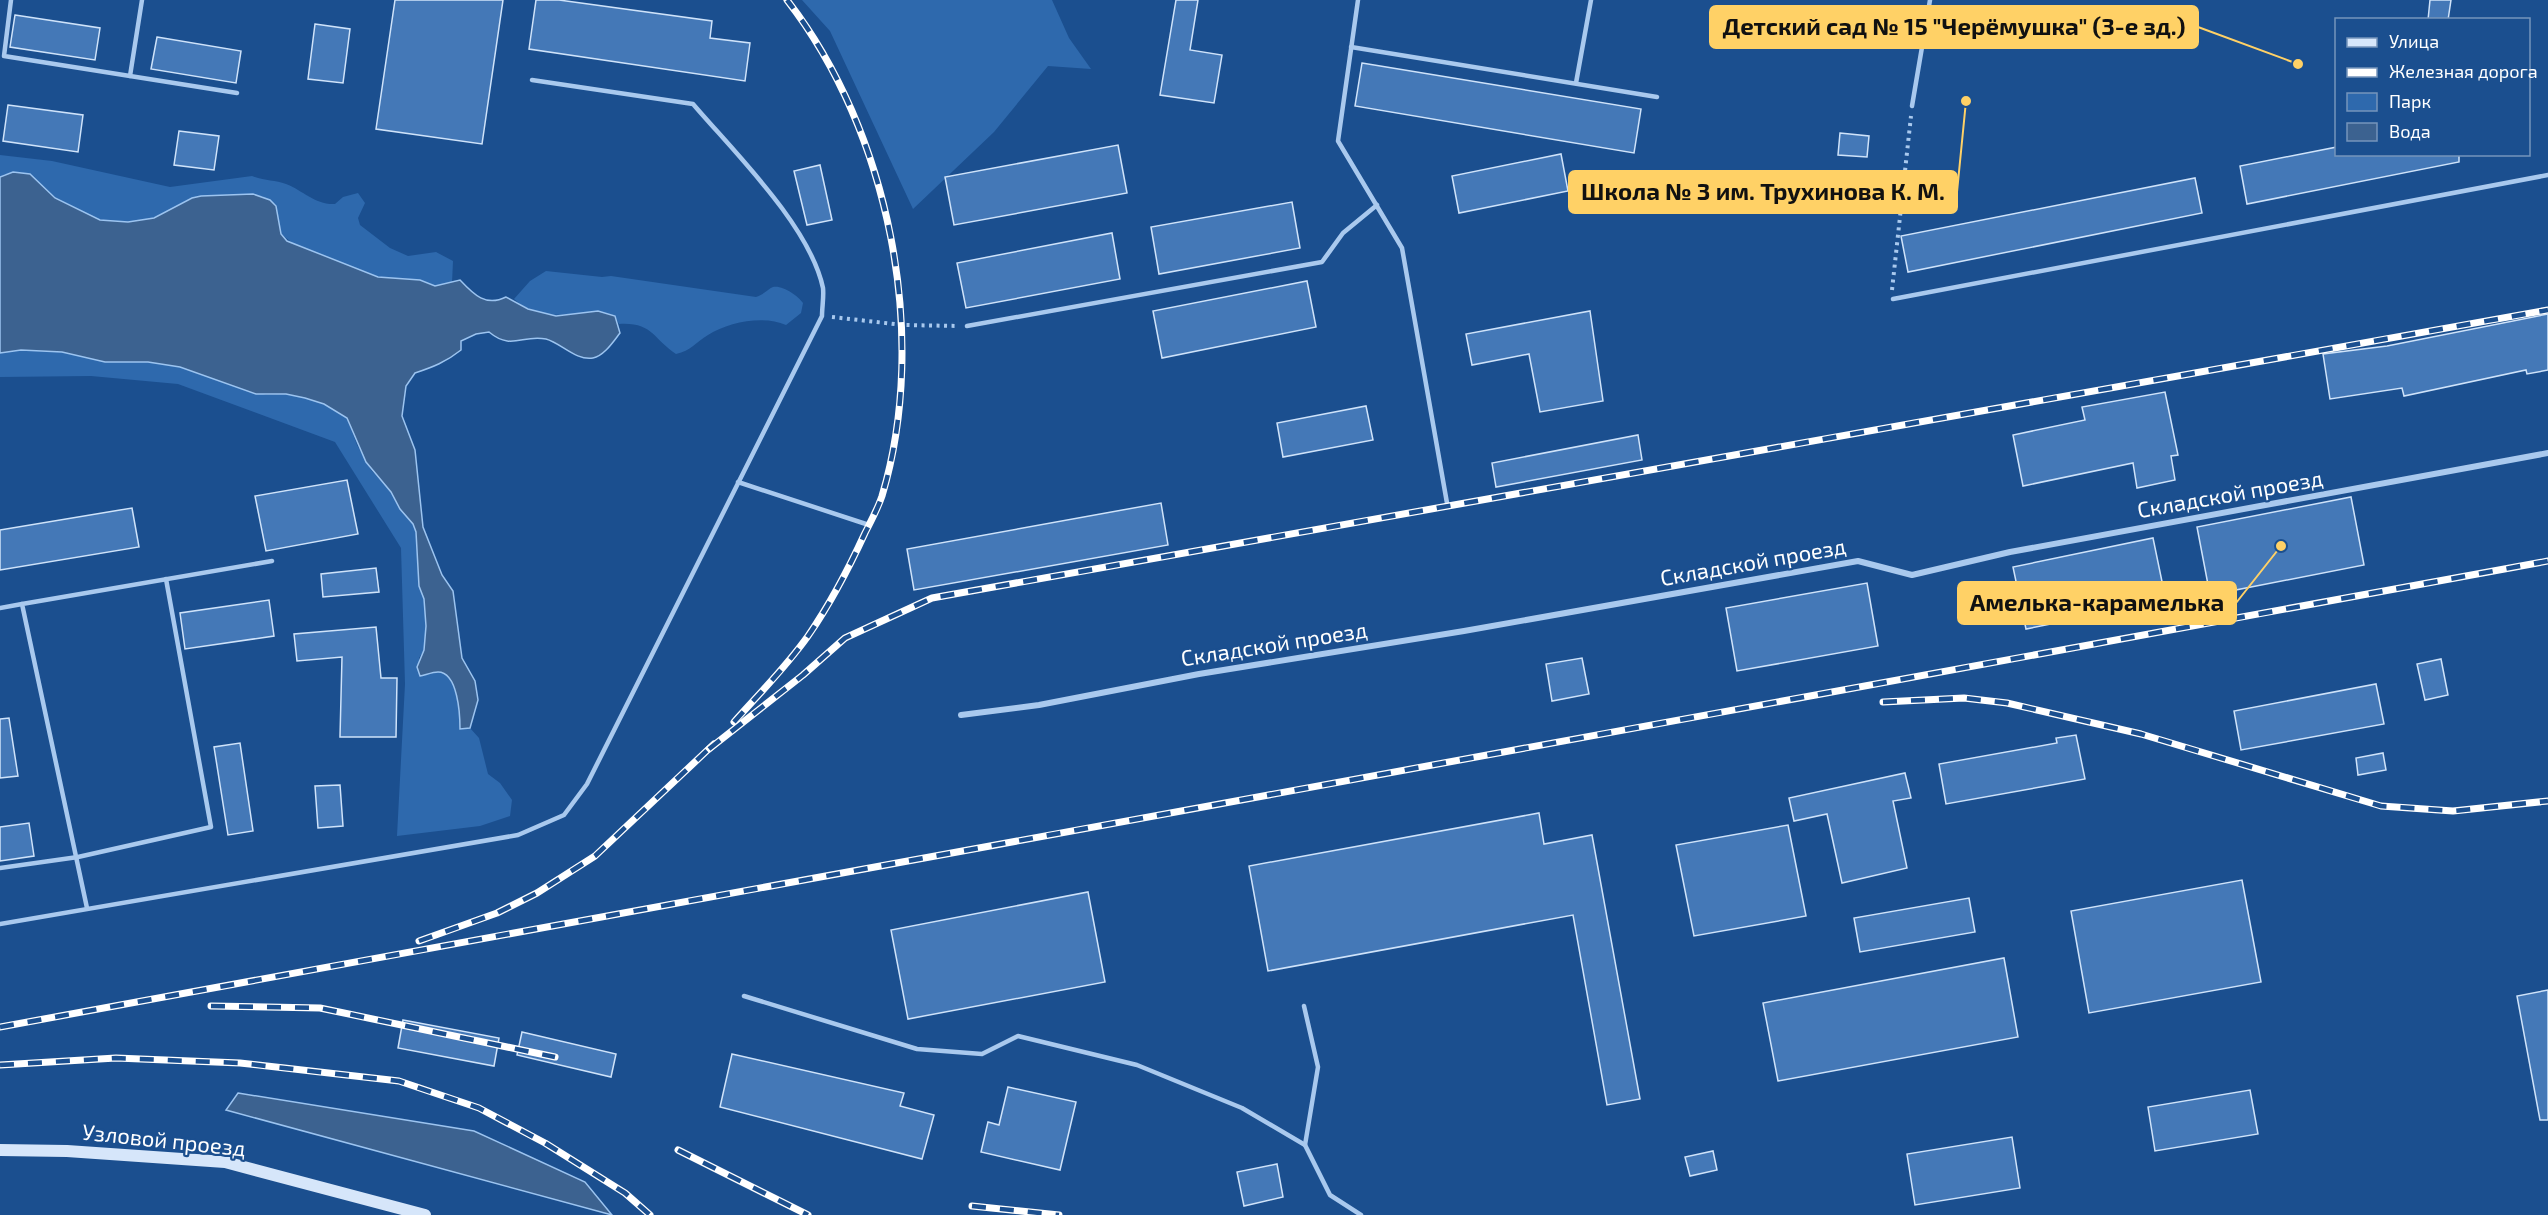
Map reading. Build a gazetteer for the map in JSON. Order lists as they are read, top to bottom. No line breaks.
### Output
{"streets":{"street":["Складской проезд","Узловой проезд"]},"places":["Детский сад № 15 \"Черёмушка\" (3-е зд.)","Школа № 3 им. Трухинова К. М.","Амелька-карамелька"],"legend":["Улица","Железная дорога","Парк","Вода"]}
